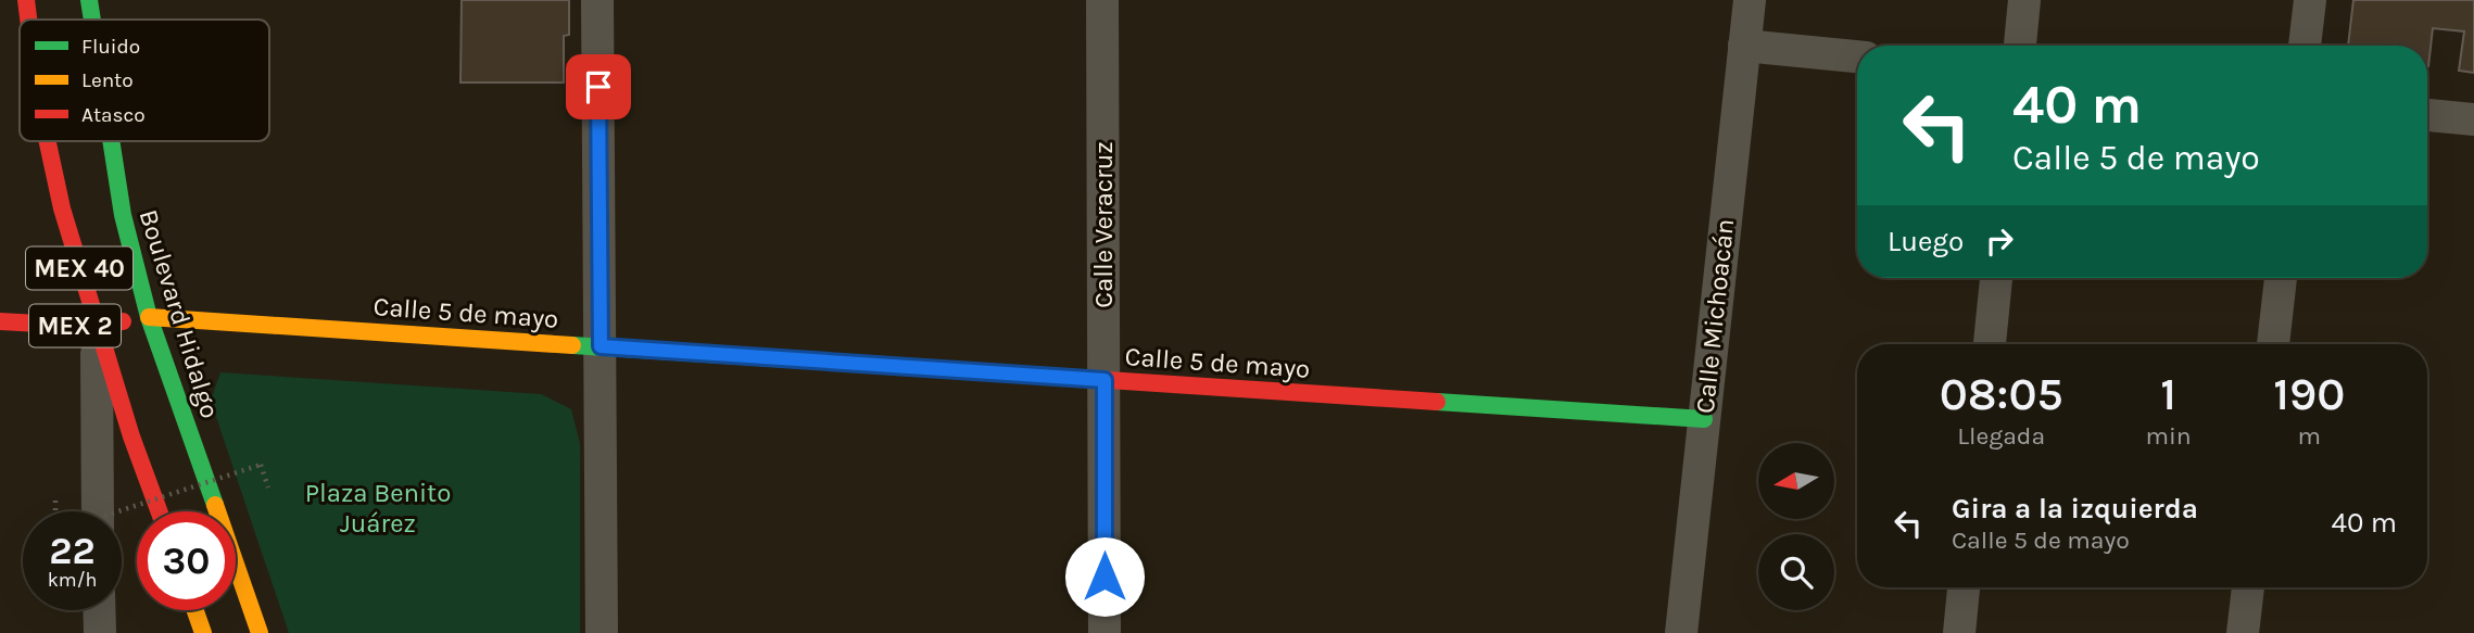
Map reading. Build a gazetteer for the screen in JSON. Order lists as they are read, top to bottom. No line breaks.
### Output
{"streets":{"street":["Calle Veracruz","MEX 40","Calle 5 de mayo","Boulevard Hidalgo","Calle Michoacán","MEX 2"]},"crossings":[["Calle Veracruz","Calle 5 de mayo"],["MEX 40","Calle 5 de mayo"],["Calle 5 de mayo","Boulevard Hidalgo"],["Calle 5 de mayo","Calle Michoacán"]],"parks":["Plaza Benito Juárez"],"legend":["Fluido","Lento","Atasco"],"north":"left","page":{"turn":["40 m","Calle 5 de mayo"],"then":"Luego","eta":["08:05","Llegada","1","min","190","m"],"list":[{"name":"Gira a la izquierda","note":"Calle 5 de mayo","value":"40 m"}],"speed":"22 km/h","limit":"30"}}
